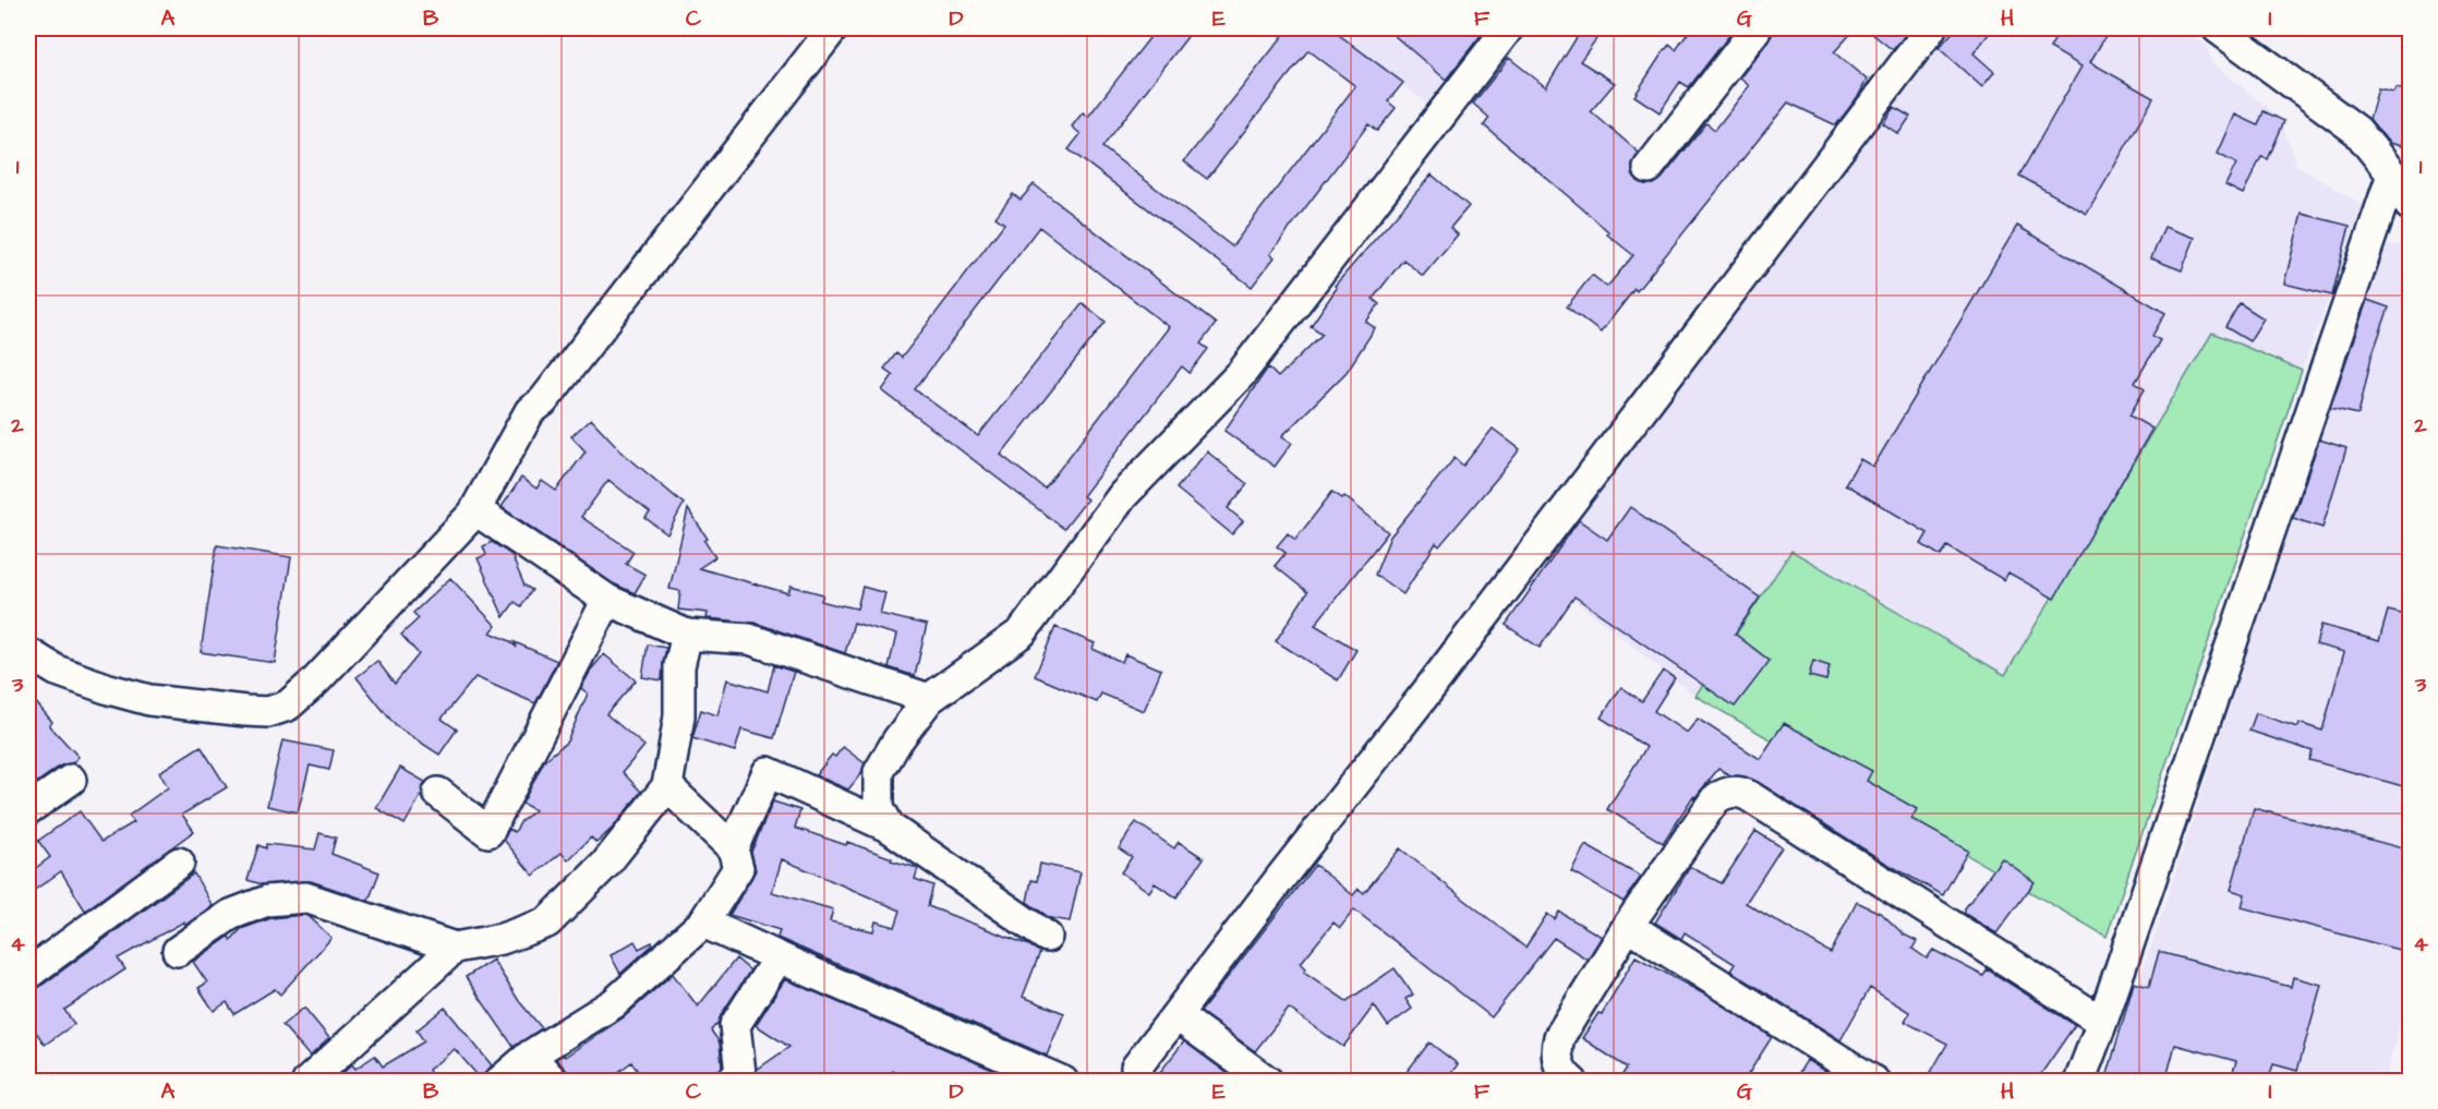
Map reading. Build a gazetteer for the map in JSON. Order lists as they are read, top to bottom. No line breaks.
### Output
{"grid":{"columns":["A","B","C","D","E","F","G","H","I"],"rows":["1","2","3","4"]}}
